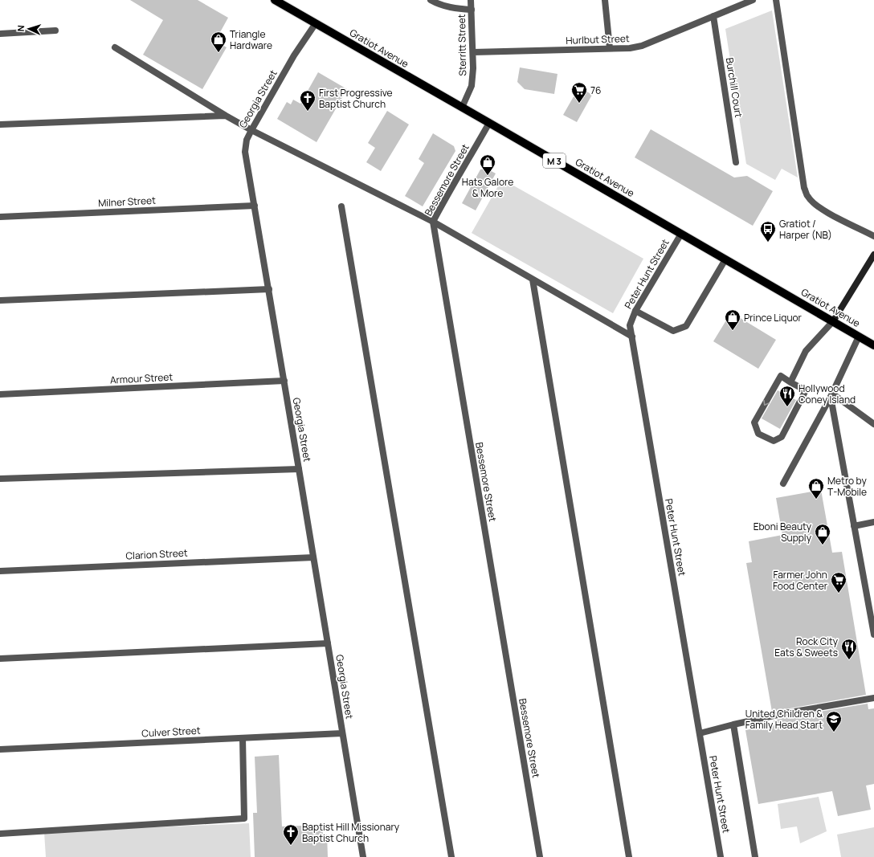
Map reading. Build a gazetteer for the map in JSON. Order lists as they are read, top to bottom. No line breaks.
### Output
{"streets":{"main road":["Gratiot Avenue","M 3"],"street":["Hurlbut Street","Sterritt Street","Burchill Court","Georgia Street","Bessemore Street","Milner Street","Peter Hunt Street","Armour Street","Clarion Street","Culver Street"]},"crossings":[["Hurlbut Street","Sterritt Street"],["Hurlbut Street","Burchill Court"],["Sterritt Street","Gratiot Avenue"],["Gratiot Avenue","Georgia Street"],["Gratiot Avenue","Bessemore Street"],["Gratiot Avenue","Peter Hunt Street"],["Georgia Street","Milner Street"],["Georgia Street","Armour Street"],["Georgia Street","Clarion Street"],["Georgia Street","Culver Street"]],"places":{"shop":["Triangle Hardware","Hats Galore & More","Prince Liquor","Metro by T-Mobile","Eboni Beauty Supply"],"supermarket":["76","Farmer John Food Center"],"church":["First Progressive Baptist Church","Baptist Hill Missionary Baptist Church"],"bus stop":["Gratiot / Harper (NB)"],"restaurant":["Hollywood Coney Island","Rock City Eats & Sweets"],"school or university":["United Children & Family Head Start"]},"north":"left"}
